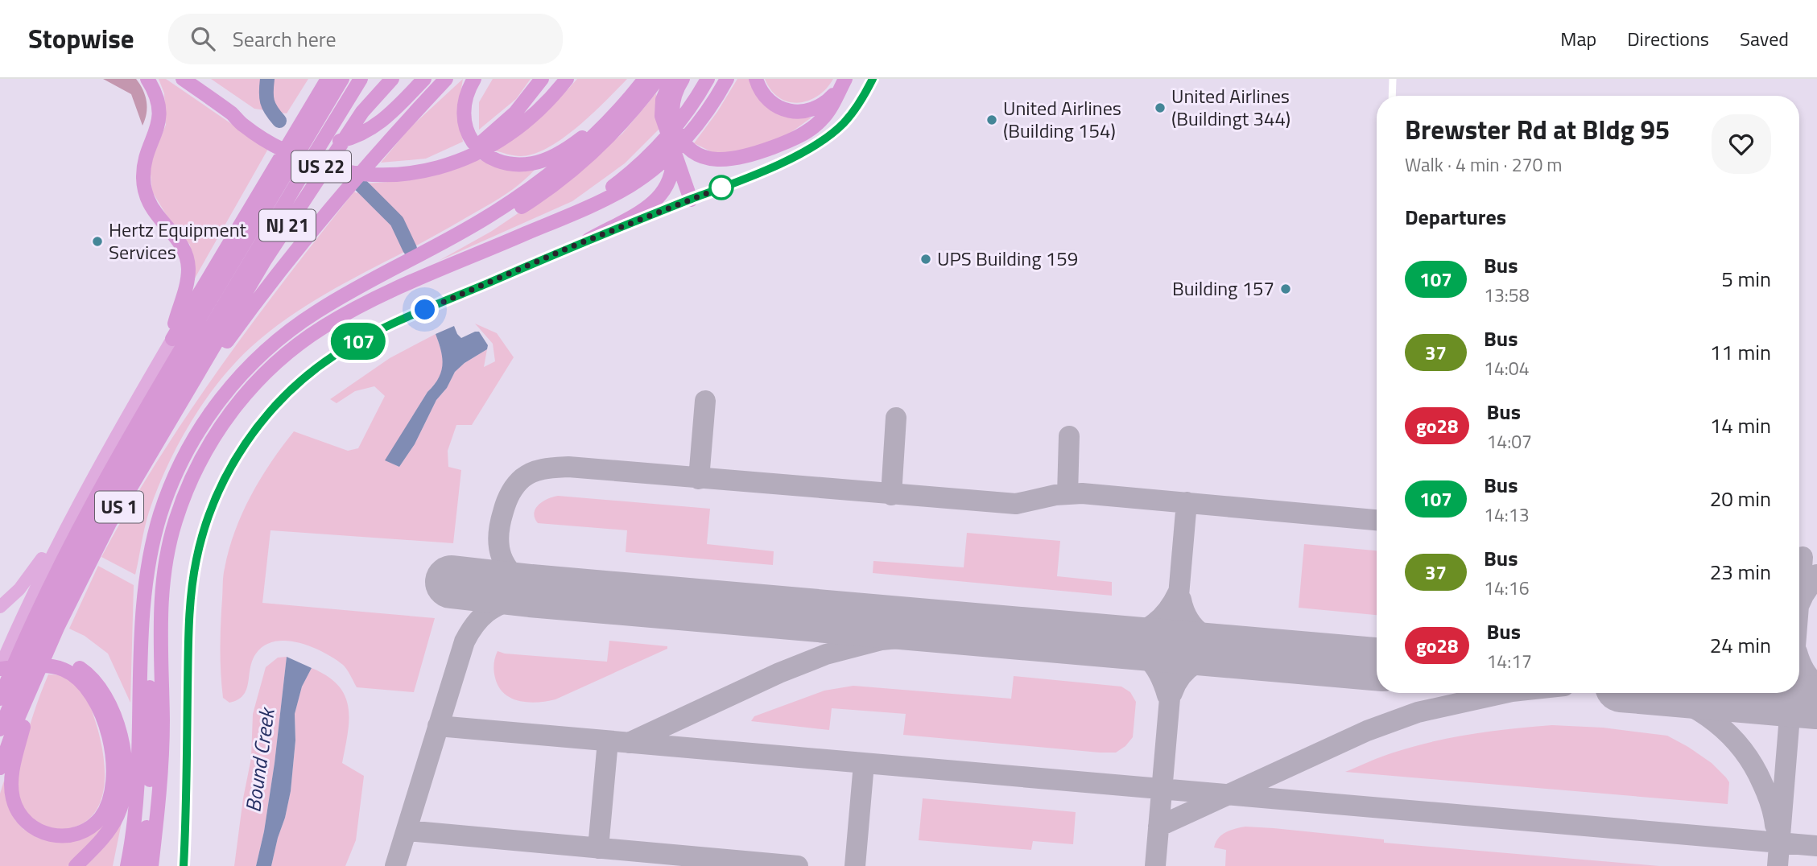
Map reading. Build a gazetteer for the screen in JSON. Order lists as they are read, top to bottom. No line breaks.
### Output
{"streets":{"highway":["US 22","NJ 21","US 1"]},"crossings":[["NJ 21","US 1"]],"water":["Bound Creek"],"places":["United Airlines (Buildingt 344)","United Airlines (Building 154)","Hertz Equipment Services","UPS Building 159","Building 157"],"lines":["bus line 107"],"page":{"header":"Stopwise","search":"Search here","nav":["Map","Directions","Saved"],"on_map":"107","heading":[["Brewster Rd at Bldg 95","Walk · 4 min · 270 m"],"Departures"],"list":[{"mark":"107","name":"Bus","note":"13:58","value":"5 min"},{"mark":"37","name":"Bus","note":"14:04","value":"11 min"},{"mark":"go28","name":"Bus","note":"14:07","value":"14 min"},{"mark":"107","name":"Bus","note":"14:13","value":"20 min"},{"mark":"37","name":"Bus","note":"14:16","value":"23 min"},{"mark":"go28","name":"Bus","note":"14:17","value":"24 min"}]}}
